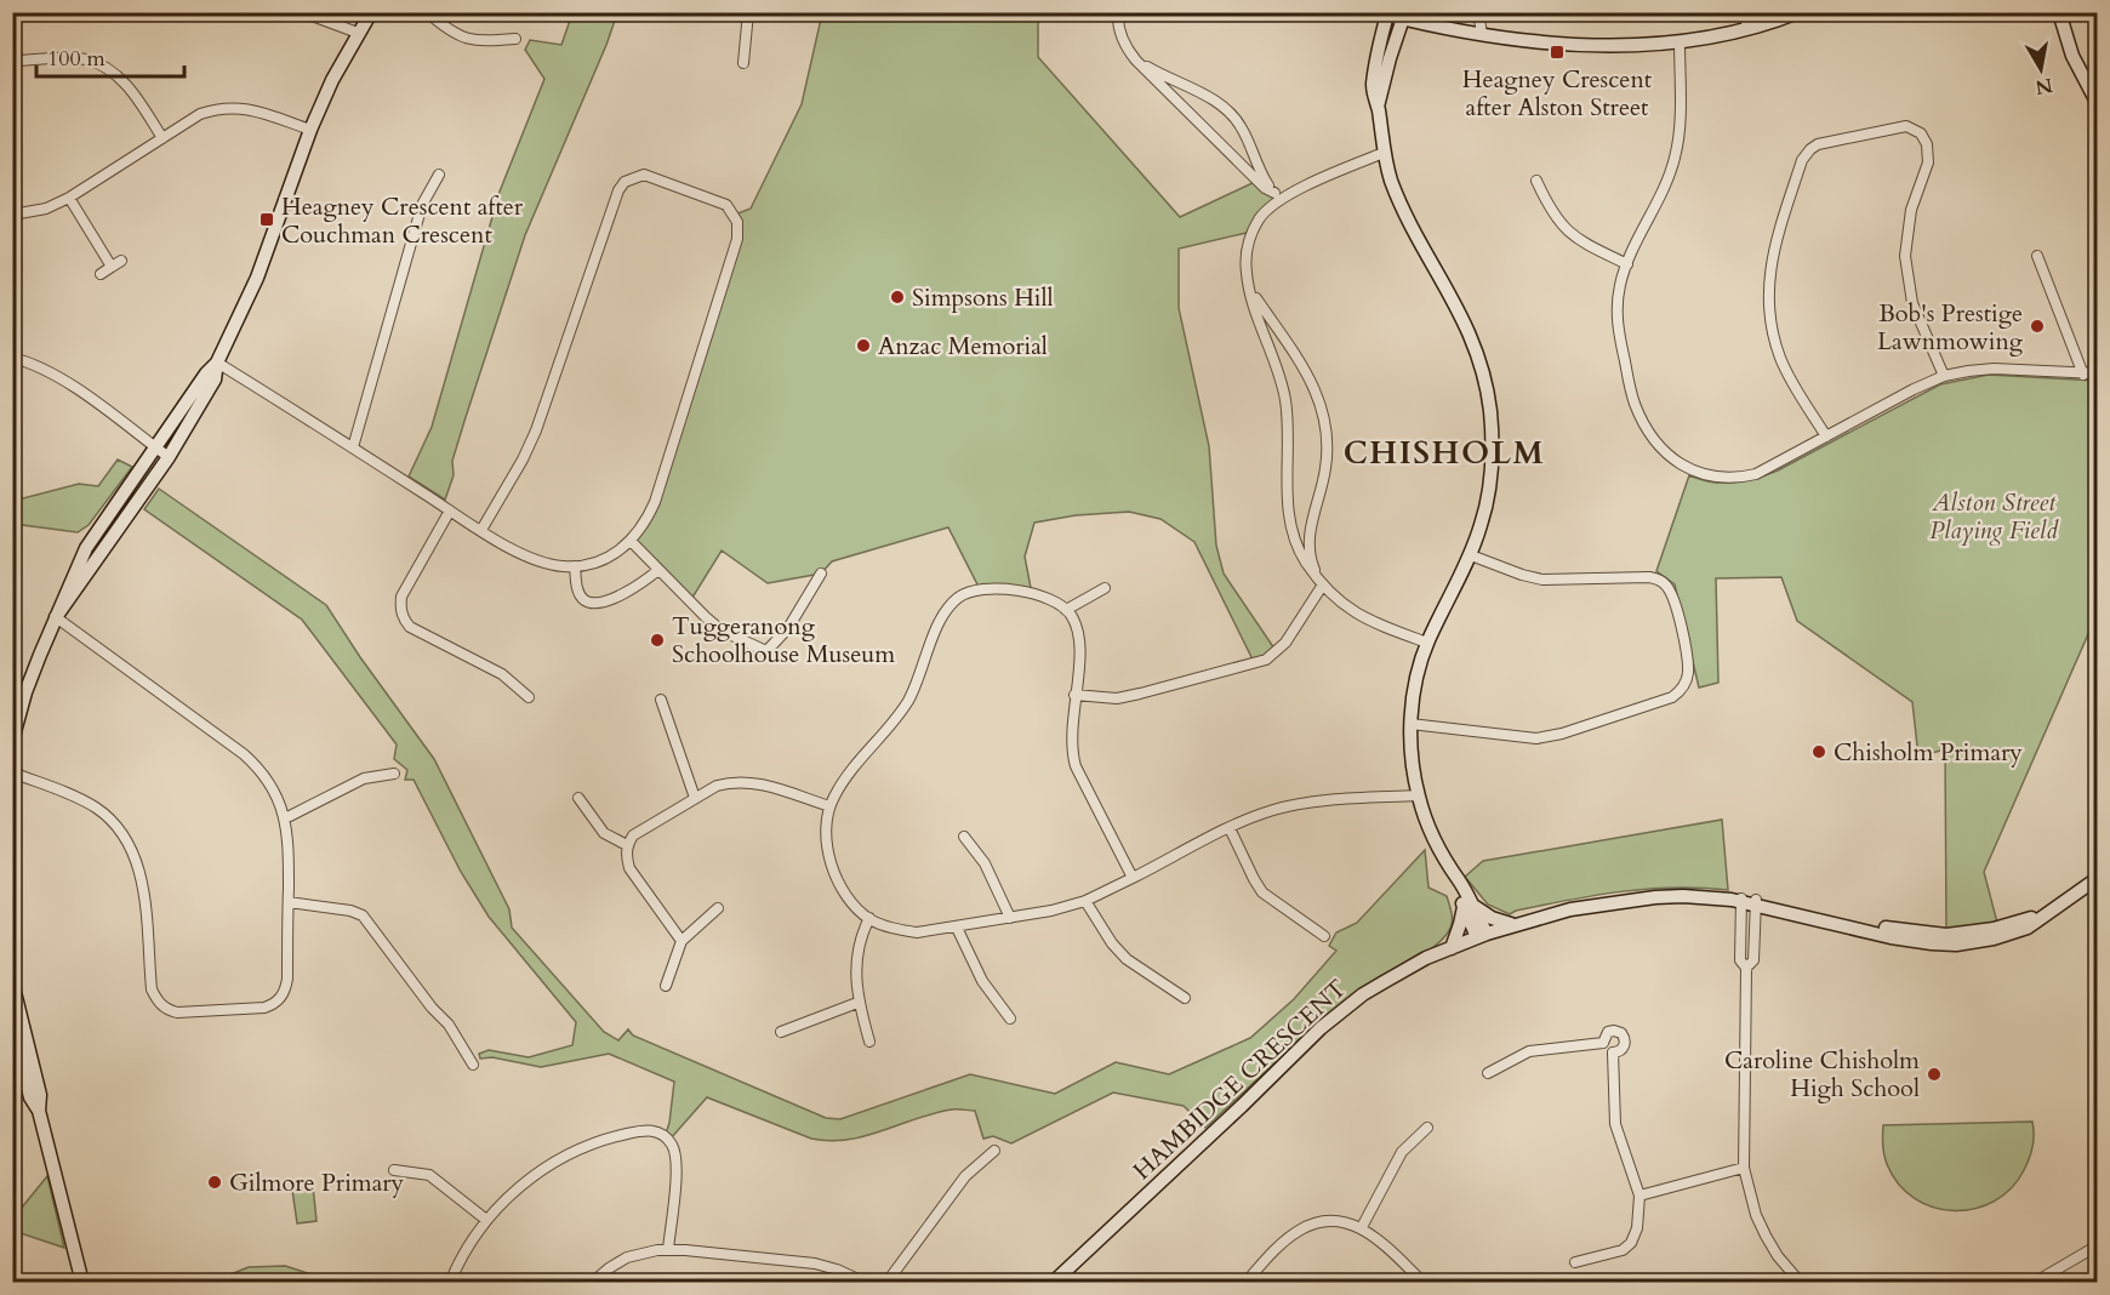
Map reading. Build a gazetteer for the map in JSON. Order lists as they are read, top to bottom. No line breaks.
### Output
{"streets":{"street":["HAMBIDGE CRESCENT"]},"districts":["CHISHOLM"],"parks":["Alston Street Playing Field"],"places":{"transit":["Heagney Crescent after Alston Street","Heagney Crescent after Couchman Crescent"],"other":["Simpsons Hill","Bob's Prestige Lawnmowing","Anzac Memorial","Tuggeranong Schoolhouse Museum","Chisholm Primary","Caroline Chisholm High School","Gilmore Primary"]},"scale_bar":"100 m","north":"bottom"}
